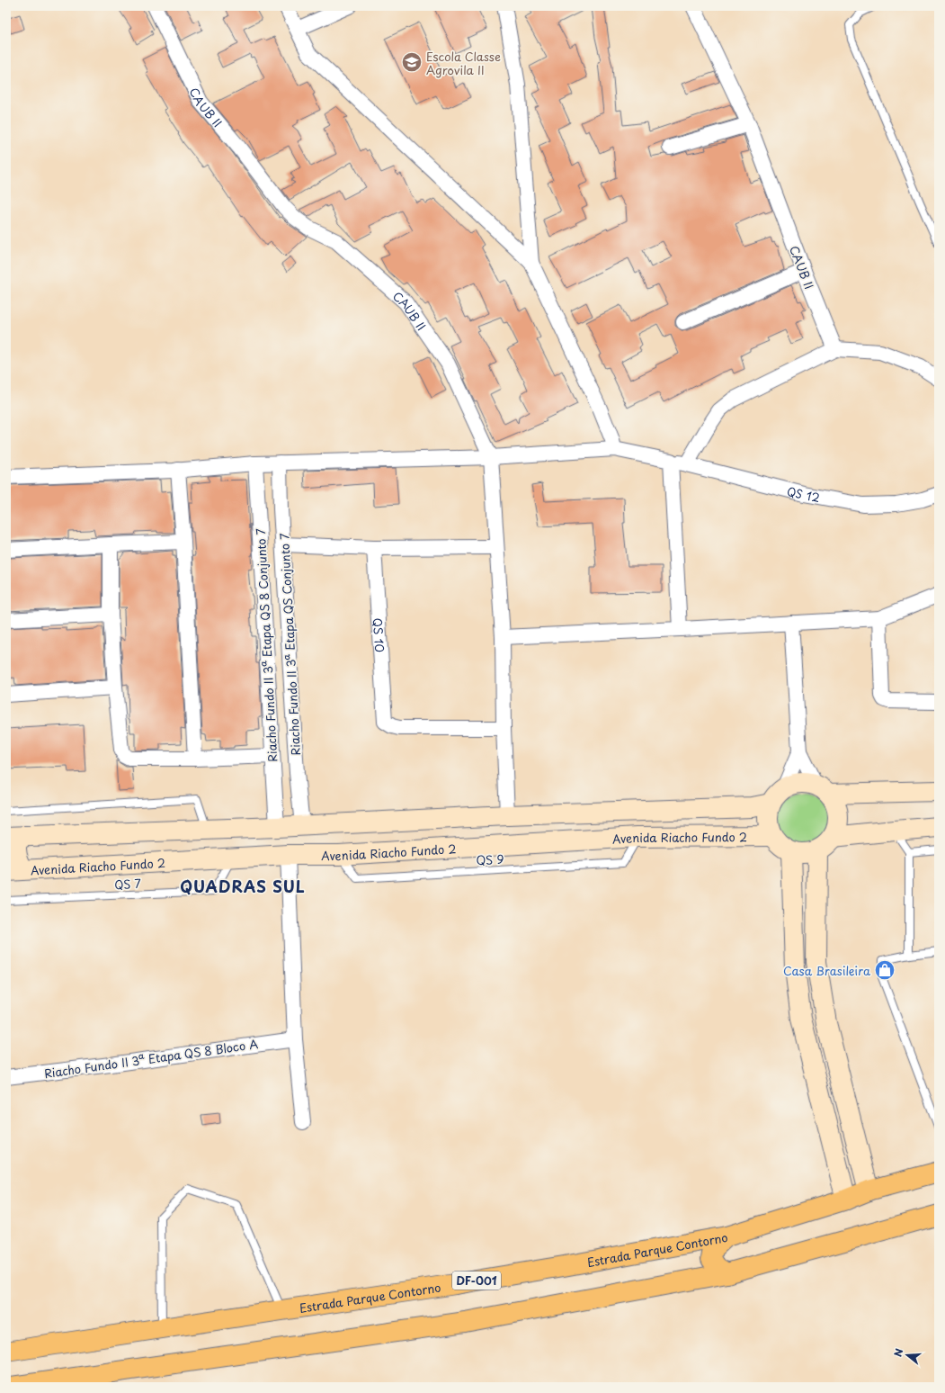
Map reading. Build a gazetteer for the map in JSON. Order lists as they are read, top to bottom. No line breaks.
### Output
{"streets":{"highway":["Estrada Parque Contorno","DF-001"],"main road":["Avenida Riacho Fundo 2"],"street":["CAUB II","QS 12","QS 10","Riacho Fundo II 3ª Etapa QS Conjunto 7","Riacho Fundo II 3ª Etapa QS 8 Conjunto 7","Riacho Fundo II 3ª Etapa QS 8 Bloco A"],"lane":["QS 7"]},"crossings":[["CAUB II","QS 12"],["Avenida Riacho Fundo 2","QS 7"]],"districts":["QUADRAS SUL"],"places":{"school or university":["Escola Classe Agrovila II"],"shop":["Casa Brasileira"]},"north":"left"}
